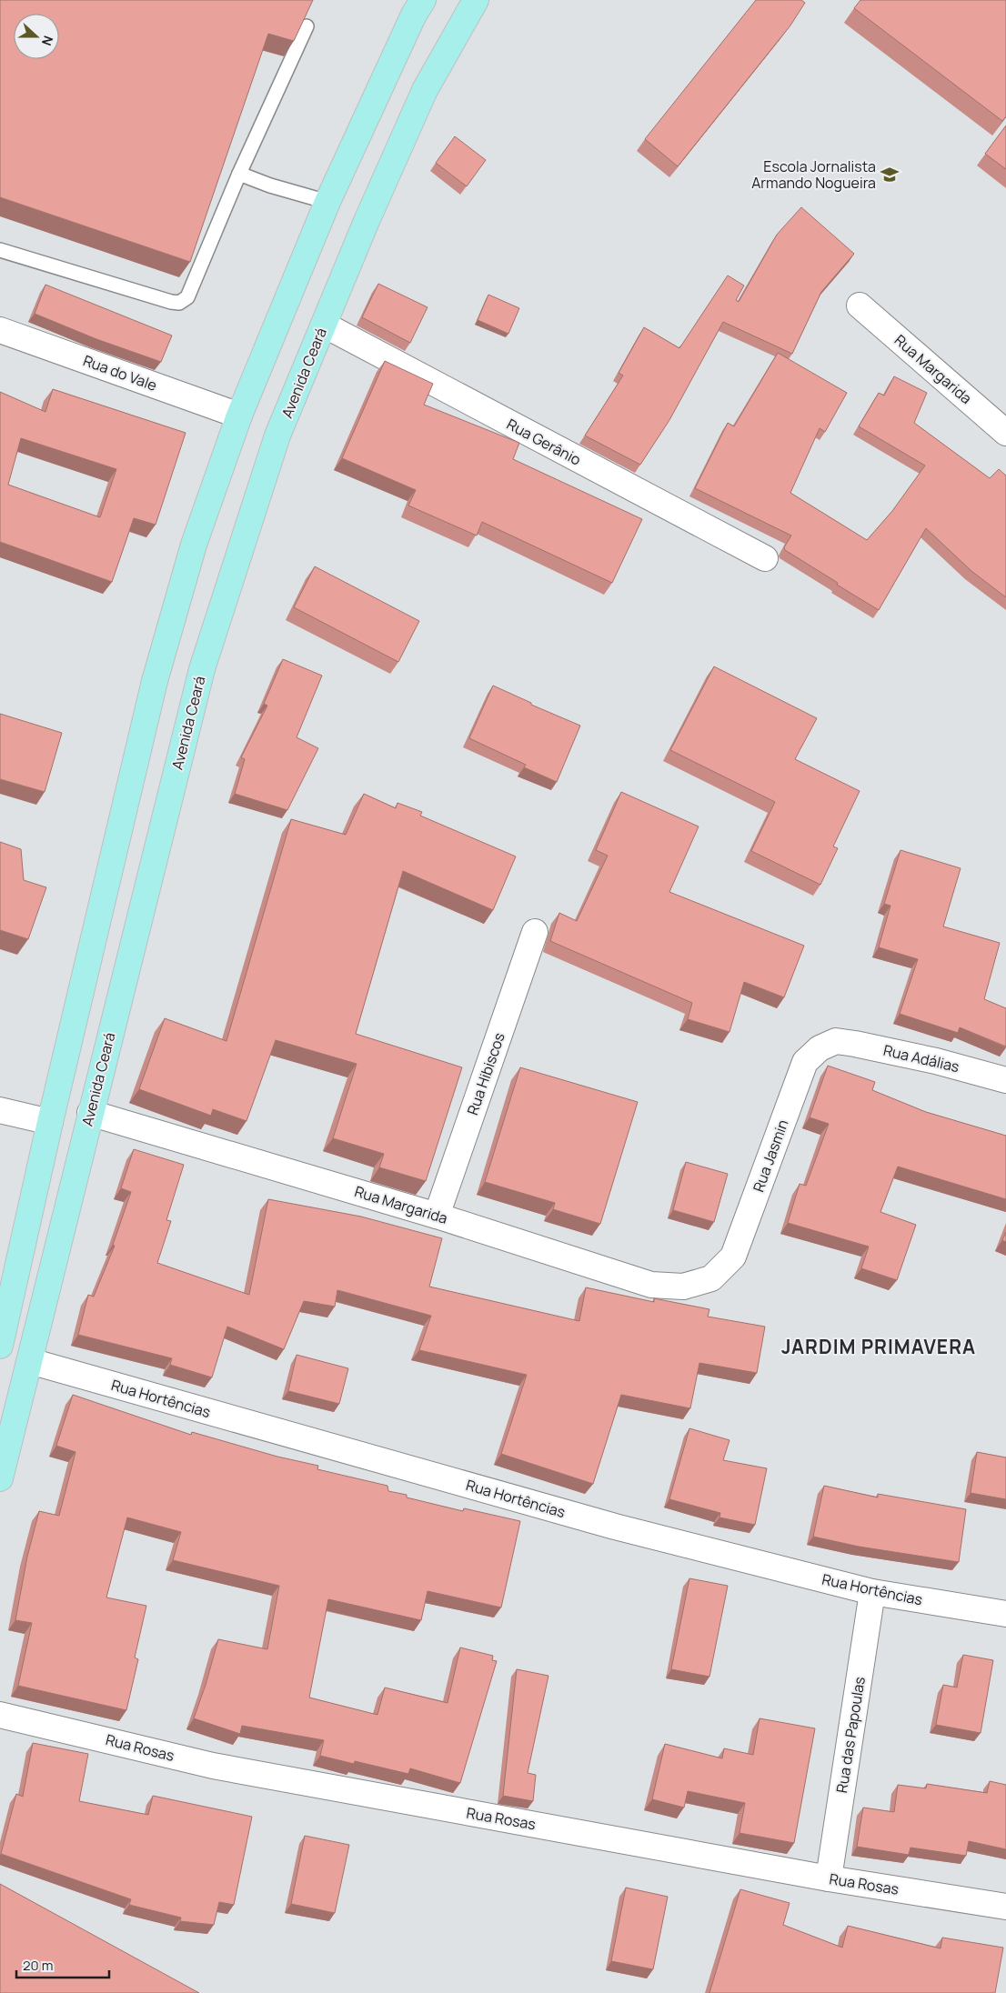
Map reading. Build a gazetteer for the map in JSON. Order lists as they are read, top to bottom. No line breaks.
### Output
{"streets":{"main road":["Avenida Ceará"],"street":["Rua Margarida","Rua do Vale","Rua Gerânio","Rua Adálias","Rua Hibiscos","Rua Jasmin","Rua Hortências","Rua das Papoulas","Rua Rosas"]},"crossings":[["Rua Margarida","Avenida Ceará"],["Rua Margarida","Rua Hibiscos"],["Rua Margarida","Rua Jasmin"],["Avenida Ceará","Rua Gerânio"],["Avenida Ceará","Rua Hortências"],["Rua Adálias","Rua Jasmin"],["Rua Hortências","Rua das Papoulas"],["Rua das Papoulas","Rua Rosas"]],"districts":["JARDIM PRIMAVERA"],"places":{"school or university":["Escola Jornalista Armando Nogueira"]},"scale_bar":"20 m","north":"right"}
